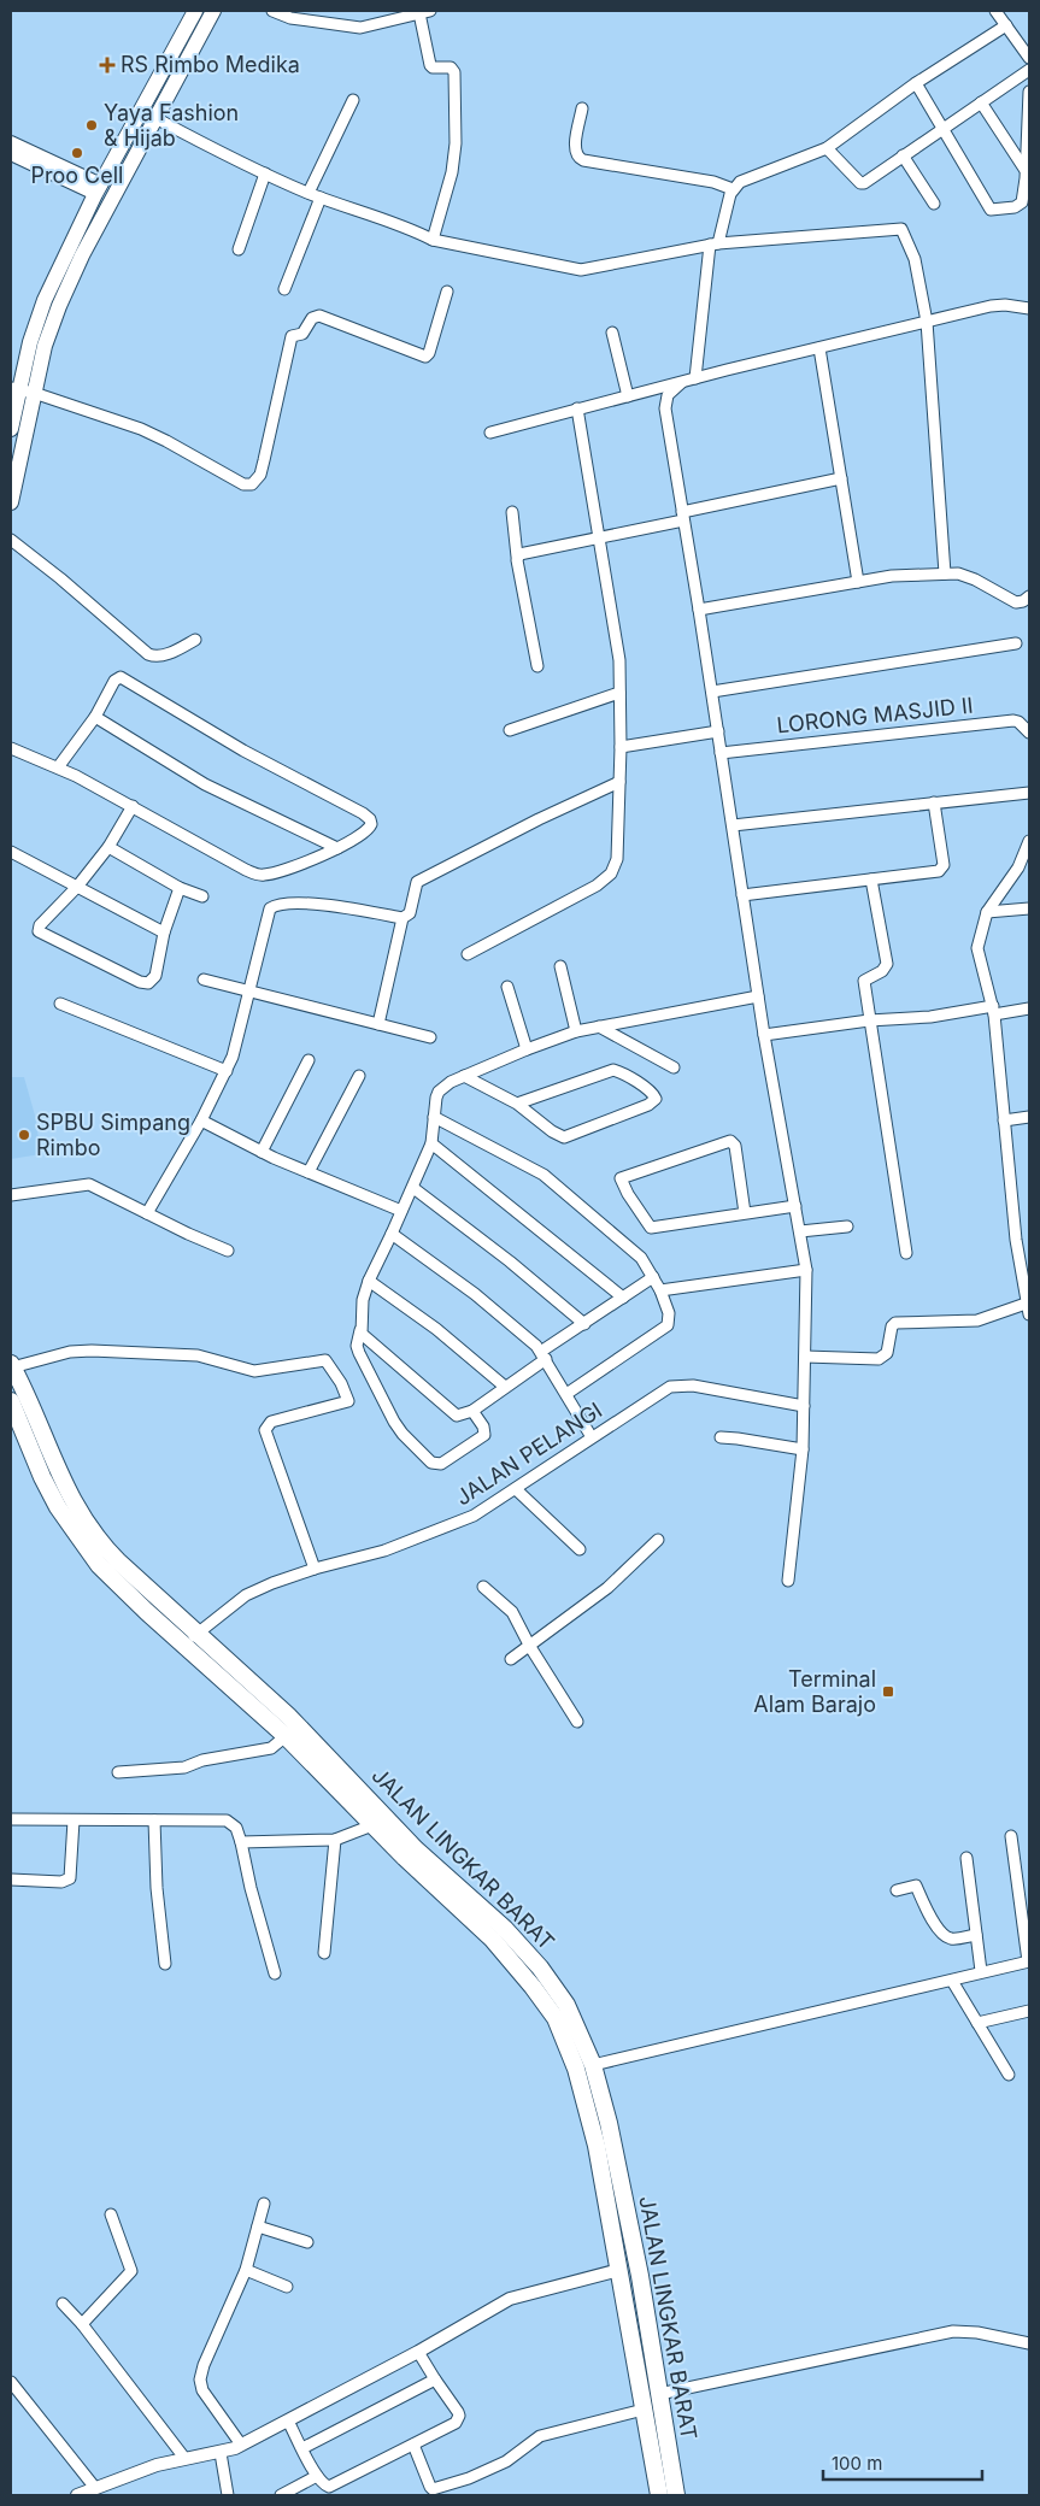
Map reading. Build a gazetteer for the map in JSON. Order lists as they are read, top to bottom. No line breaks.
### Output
{"streets":{"highway":["JALAN LINGKAR BARAT"],"street":["LORONG MASJID II","JALAN PELANGI"]},"crossings":[["JALAN PELANGI","JALAN LINGKAR BARAT"]],"places":{"health":["RS Rimbo Medika"],"other":["Yaya Fashion & Hijab","Proo Cell","SPBU Simpang Rimbo"],"transit":["Terminal Alam Barajo"]},"scale_bar":"100 m"}
